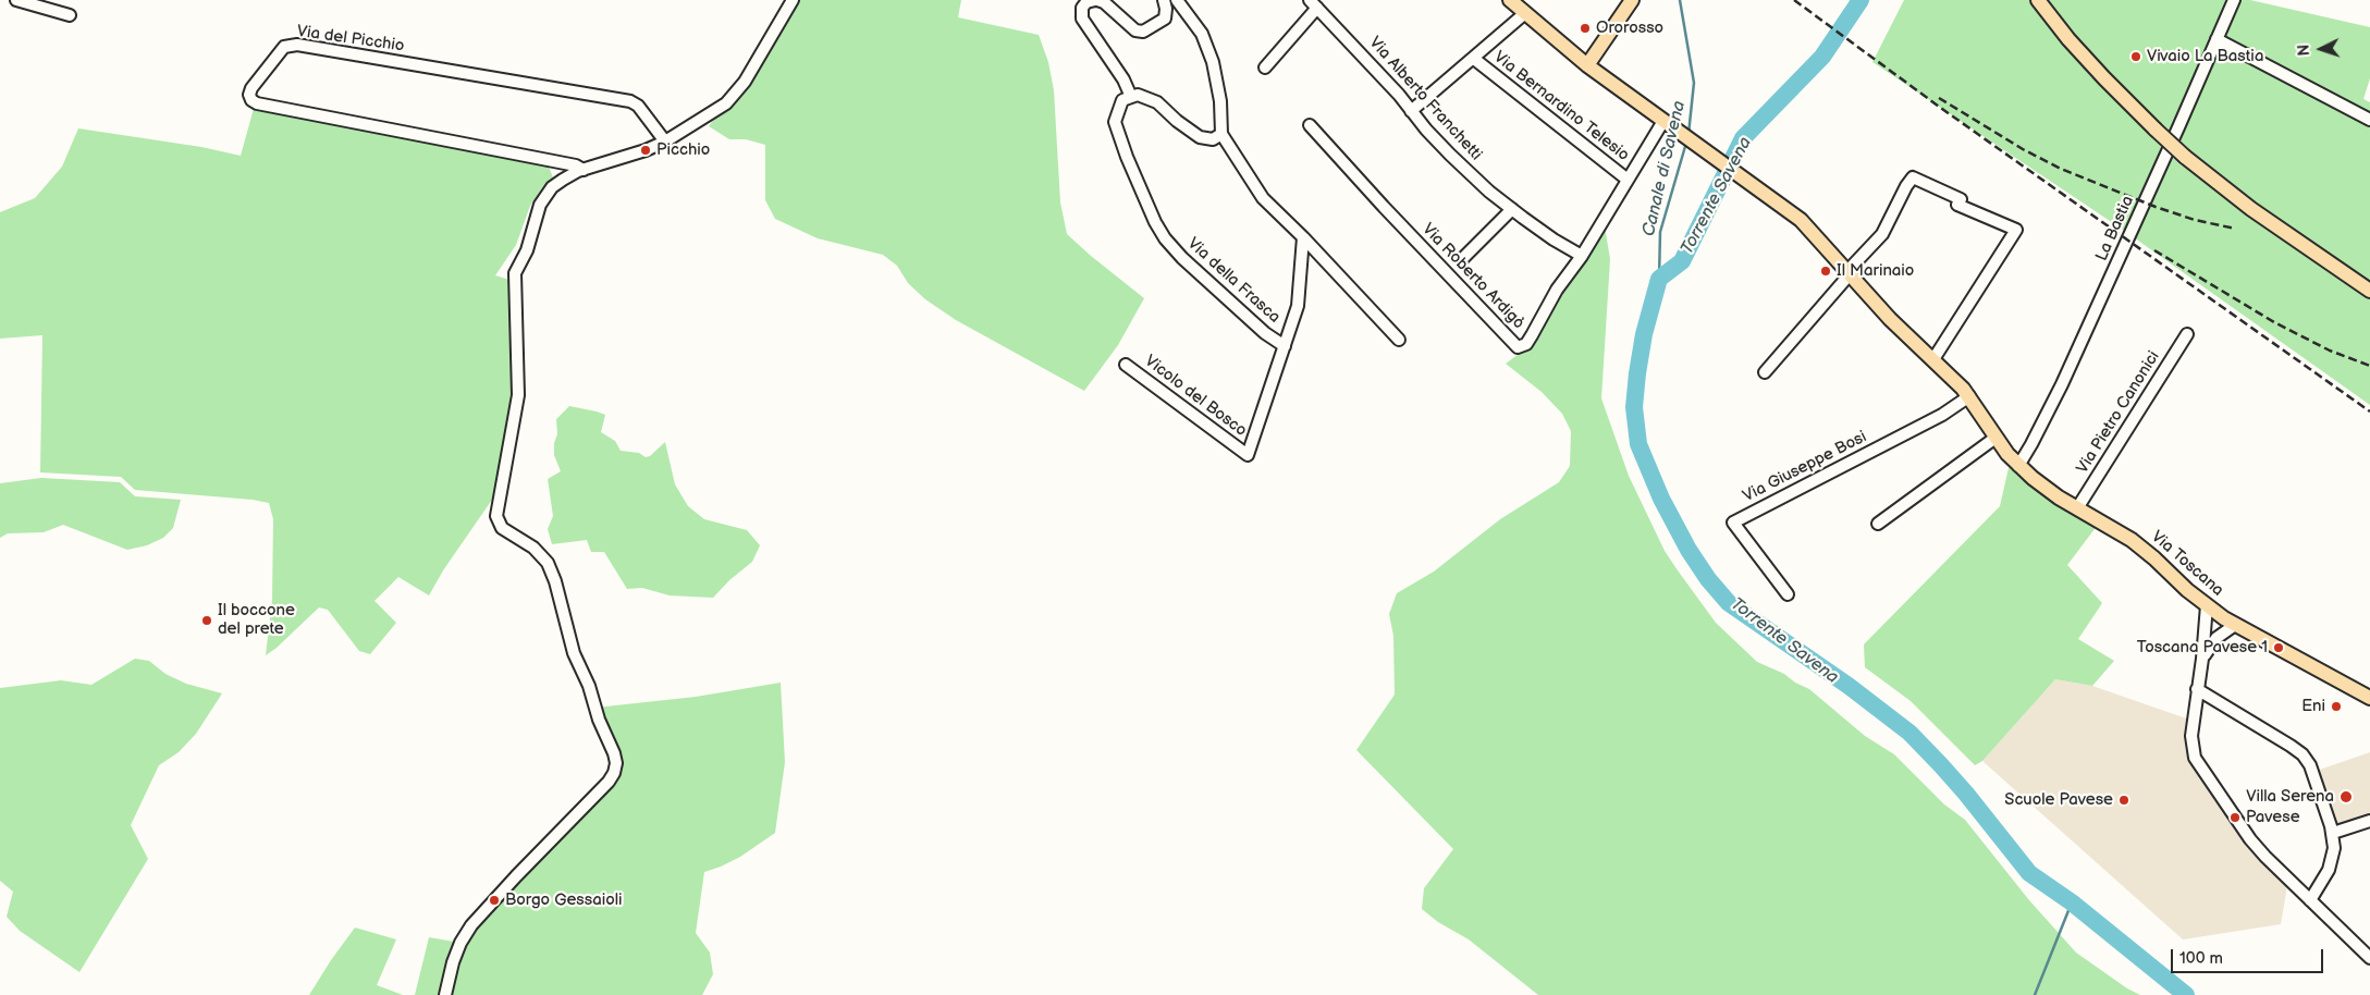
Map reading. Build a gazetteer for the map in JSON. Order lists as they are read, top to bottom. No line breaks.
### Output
{"streets":{"main road":["Via Toscana"],"street":["Via del Picchio","Via Alberto Franchetti","Via Bernardino Telesio","La Bastia","Via Roberto Ardigò","Via della Frasca","Vicolo del Bosco","Via Pietro Canonici","Via Giuseppe Bosi"]},"crossings":[["Via Alberto Franchetti","Via Roberto Ardigò"],["Via Bernardino Telesio","Via Roberto Ardigò"],["La Bastia","Via Toscana"],["Via Roberto Ardigò","Via Toscana"],["Via della Frasca","Vicolo del Bosco"],["Via Pietro Canonici","Via Toscana"],["Via Giuseppe Bosi","Via Toscana"]],"water":["Canale di Savena","Torrente Savena"],"places":["Ororosso","Vivaio La Bastia","Picchio","Il Marinaio","Il boccone del prete","Toscana Pavese 1","Eni","Villa Serena","Scuole Pavese","Pavese","Borgo Gessaioli"],"scale_bar":"100 m","north":"left"}
